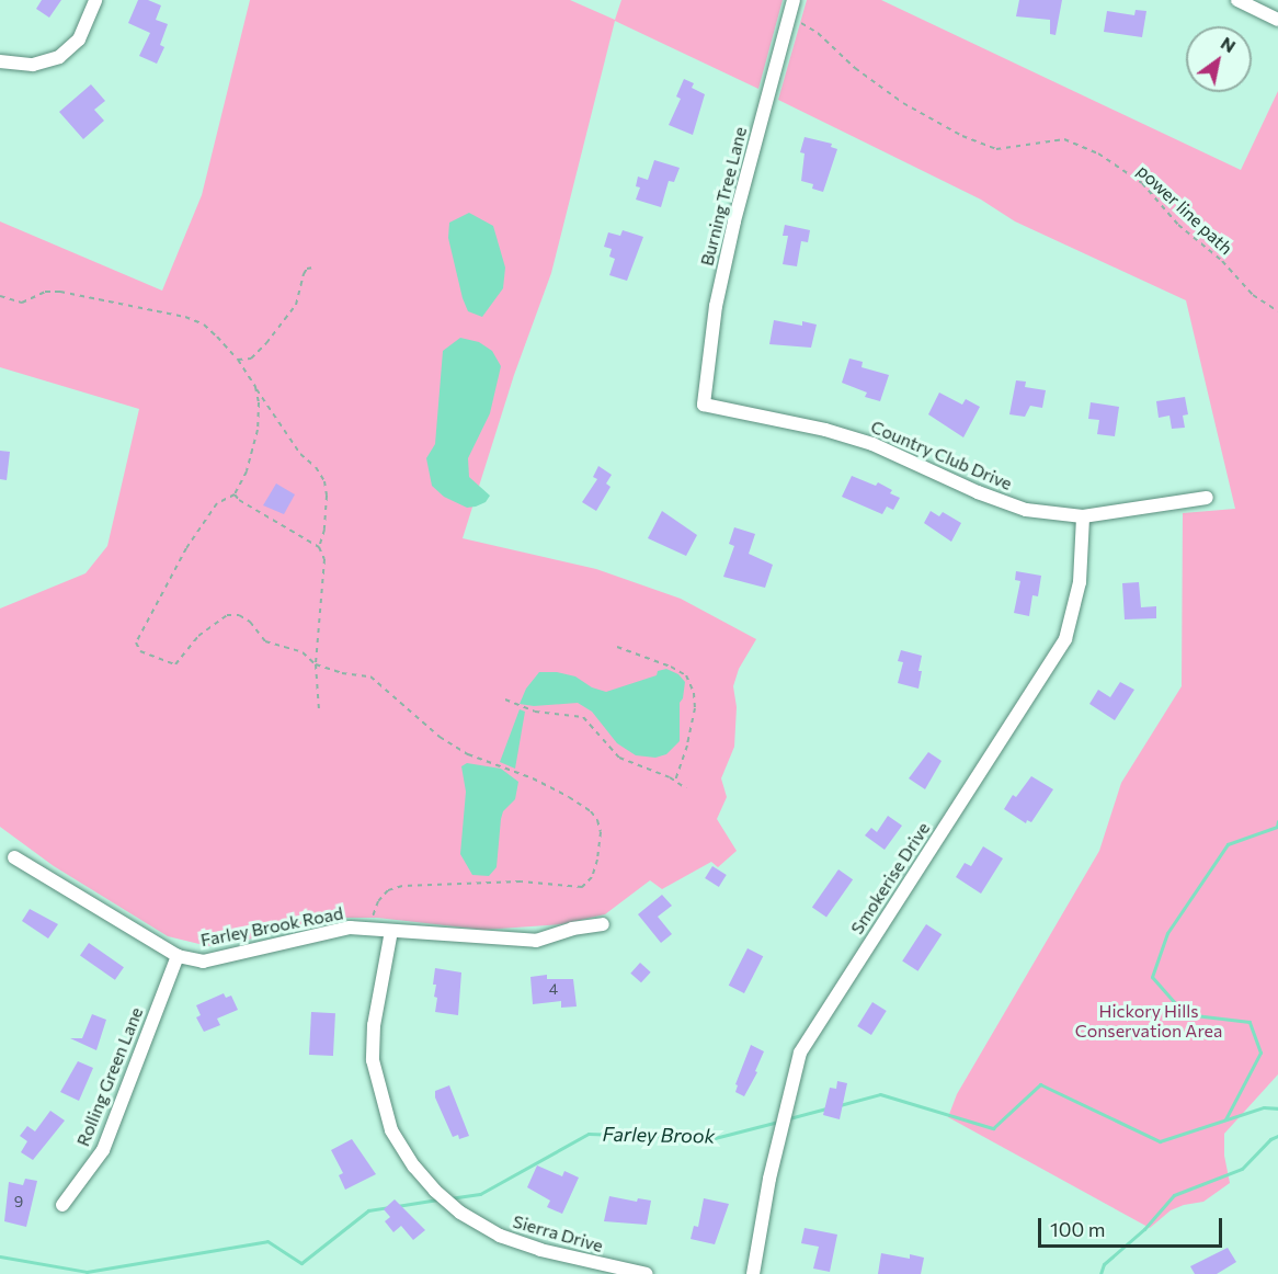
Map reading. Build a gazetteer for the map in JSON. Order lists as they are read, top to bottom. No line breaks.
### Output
{"streets":{"street":["Burning Tree Lane","Country Club Drive","Smokerise Drive","Farley Brook Road","Rolling Green Lane","Sierra Drive"],"path":["power line path"]},"crossings":[["Burning Tree Lane","power line path"],["Burning Tree Lane","Country Club Drive"],["Country Club Drive","Smokerise Drive"],["Farley Brook Road","Rolling Green Lane"],["Farley Brook Road","Sierra Drive"]],"water":["Farley Brook"],"parks":["Hickory Hills Conservation Area"],"house_numbers":["4","9"],"scale_bar":"100 m","north":"top right"}
